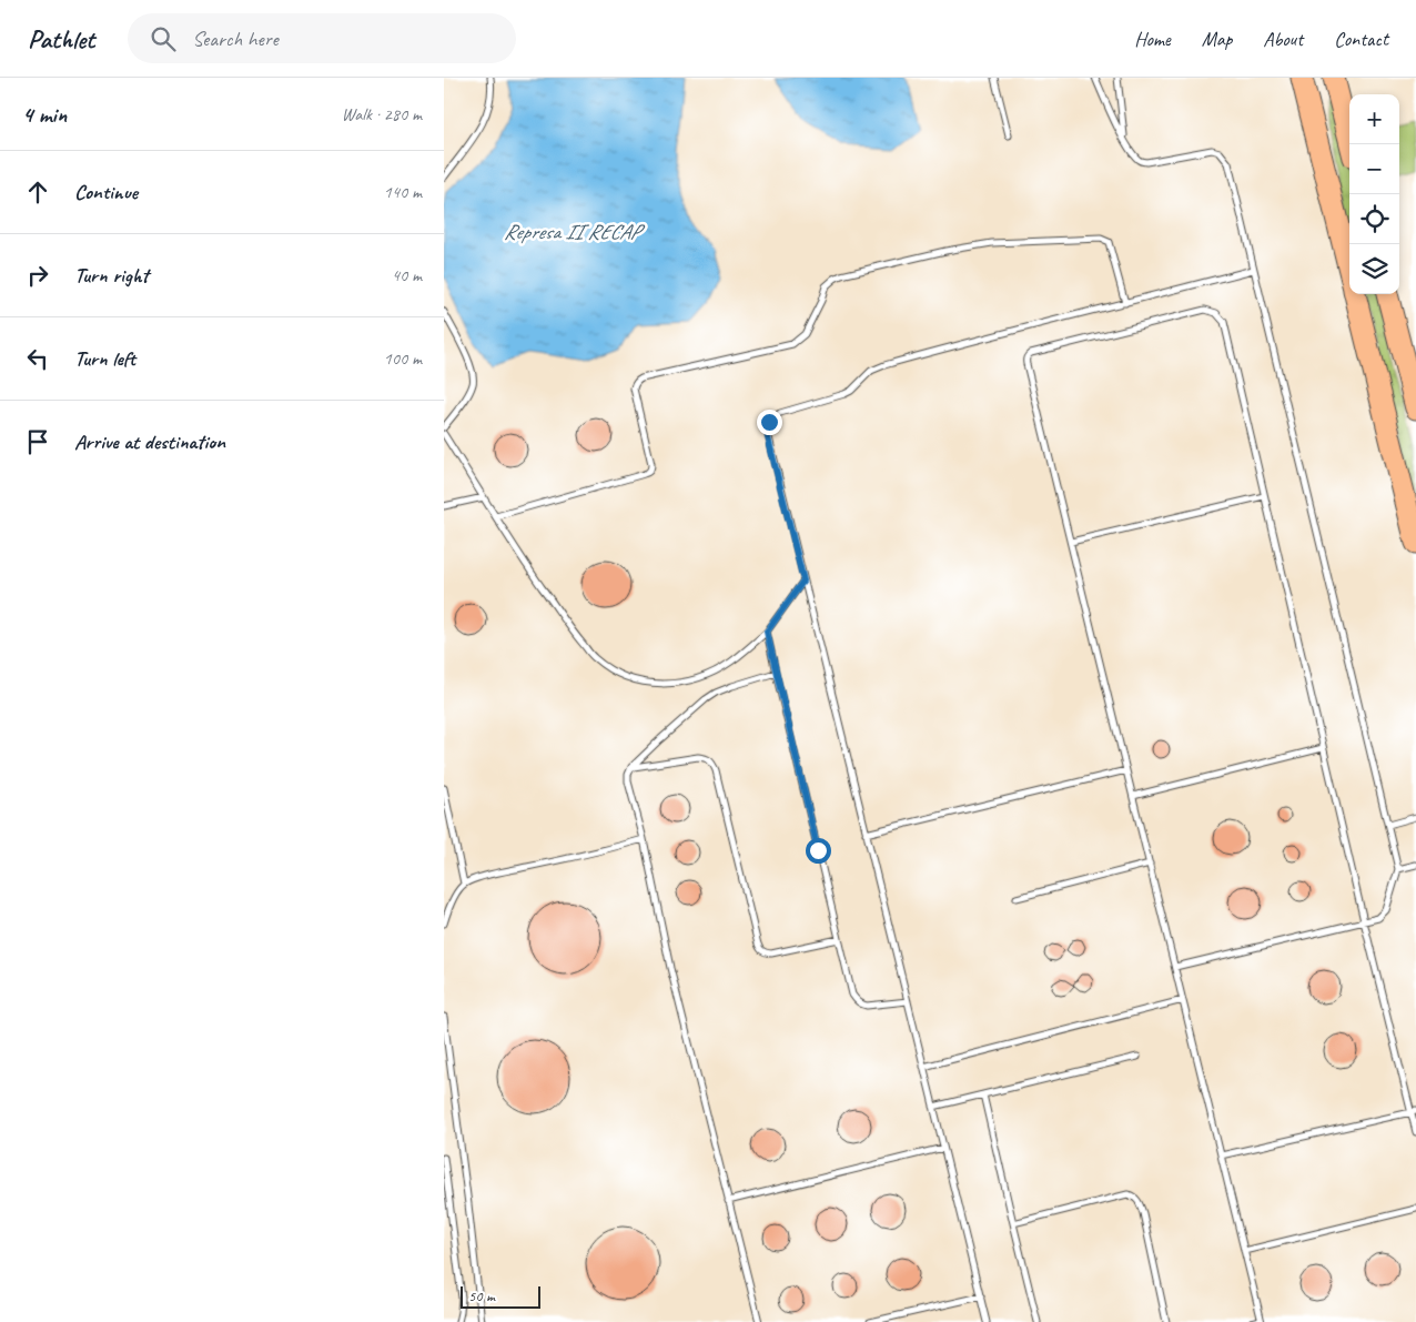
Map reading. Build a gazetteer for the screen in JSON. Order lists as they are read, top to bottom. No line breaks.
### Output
{"water":["Represa II RECAP"],"scale_bar":"50 m","page":{"header":"Pathlet","search":"Search here","nav":["Home","Map","About","Contact"],"heading":["4 min","Walk · 280 m"],"map_buttons":["+","−"],"list":[["Continue","140 m"],["Turn right","40 m"],["Turn left","100 m"],"Arrive at destination"],"scale":"50 m"}}
